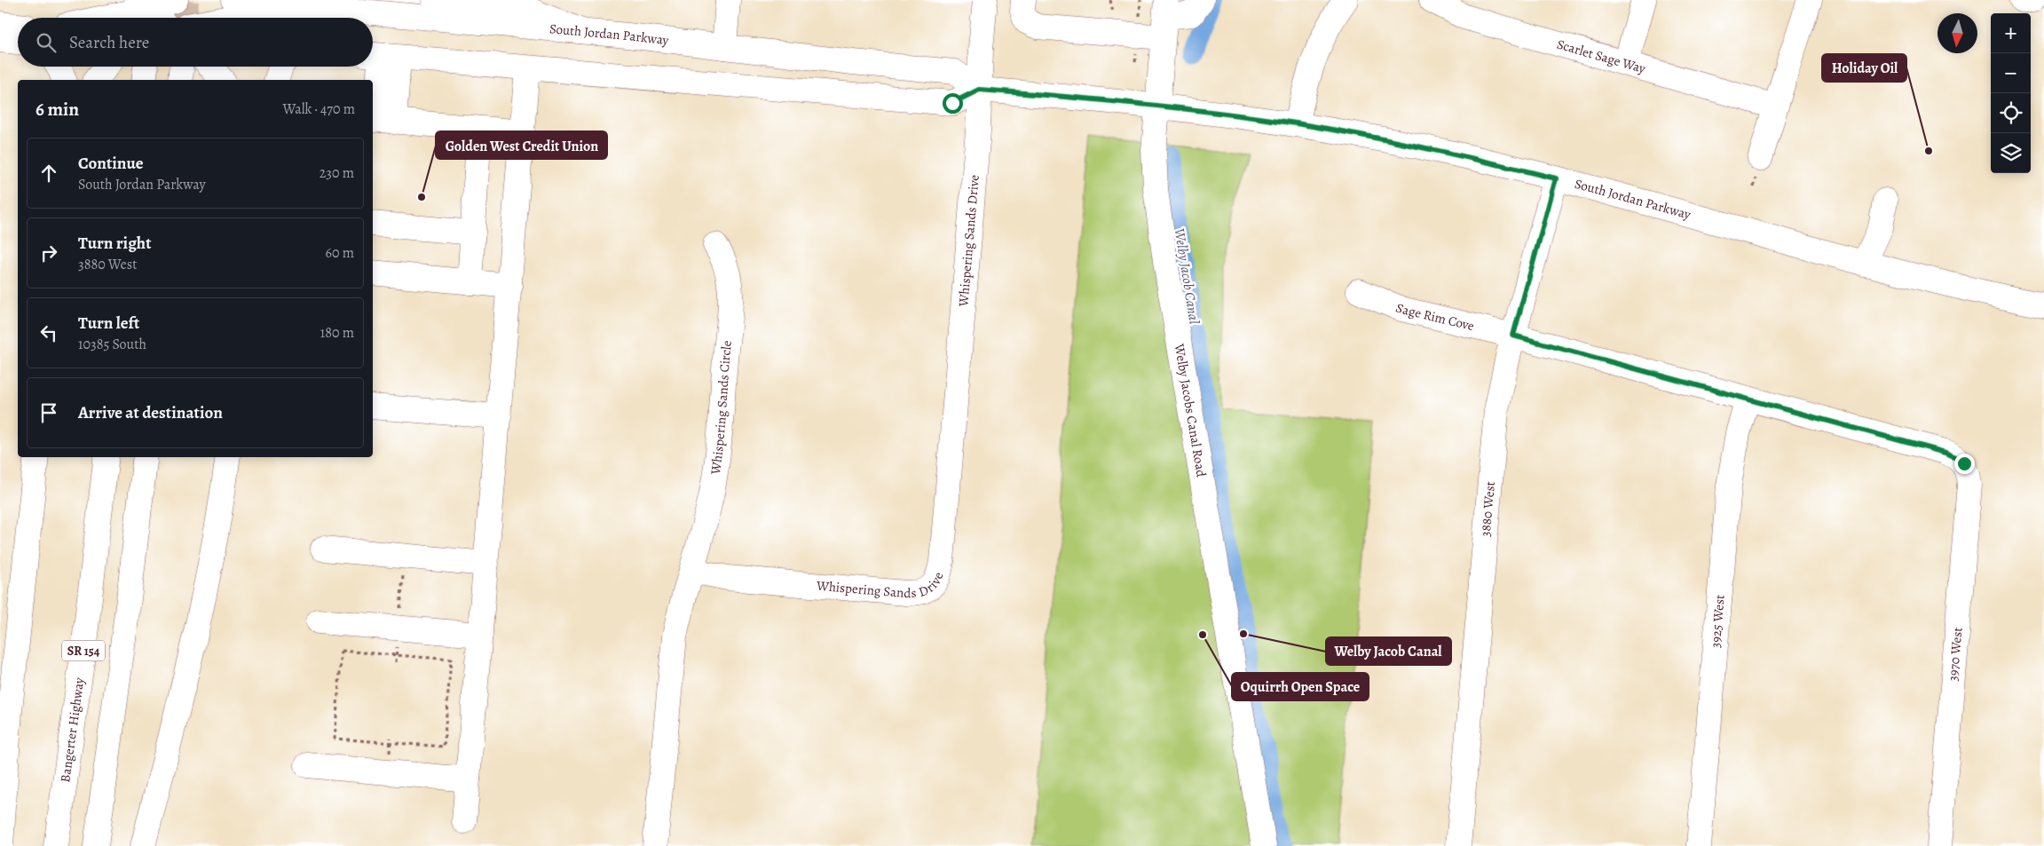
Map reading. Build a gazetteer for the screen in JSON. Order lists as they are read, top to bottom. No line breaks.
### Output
{"streets":{"main road":["South Jordan Parkway","Scarlet Sage Way","Whispering Sands Drive","Sage Rim Cove","Whispering Sands Circle","Welby Jacobs Canal Road","3880 West","3925 West","SR 154","3970 West","Bangerter Highway"]},"crossings":[["South Jordan Parkway","Whispering Sands Drive"],["South Jordan Parkway","Welby Jacobs Canal Road"],["South Jordan Parkway","3880 West"],["Whispering Sands Drive","Whispering Sands Circle"],["Sage Rim Cove","3880 West"],["Sage Rim Cove","3925 West"],["Sage Rim Cove","3970 West"]],"water":["Welby Jacob Canal"],"places":["Holiday Oil","Golden West Credit Union","Welby Jacob Canal","Oquirrh Open Space"],"north":"bottom","page":{"map_buttons":["+","−"],"search":"Search here","heading":["6 min","Walk · 470 m"],"list":[["Continue","South Jordan Parkway","230 m"],["Turn right","3880 West","60 m"],["Turn left","10385 South","180 m"],"Arrive at destination"]}}
